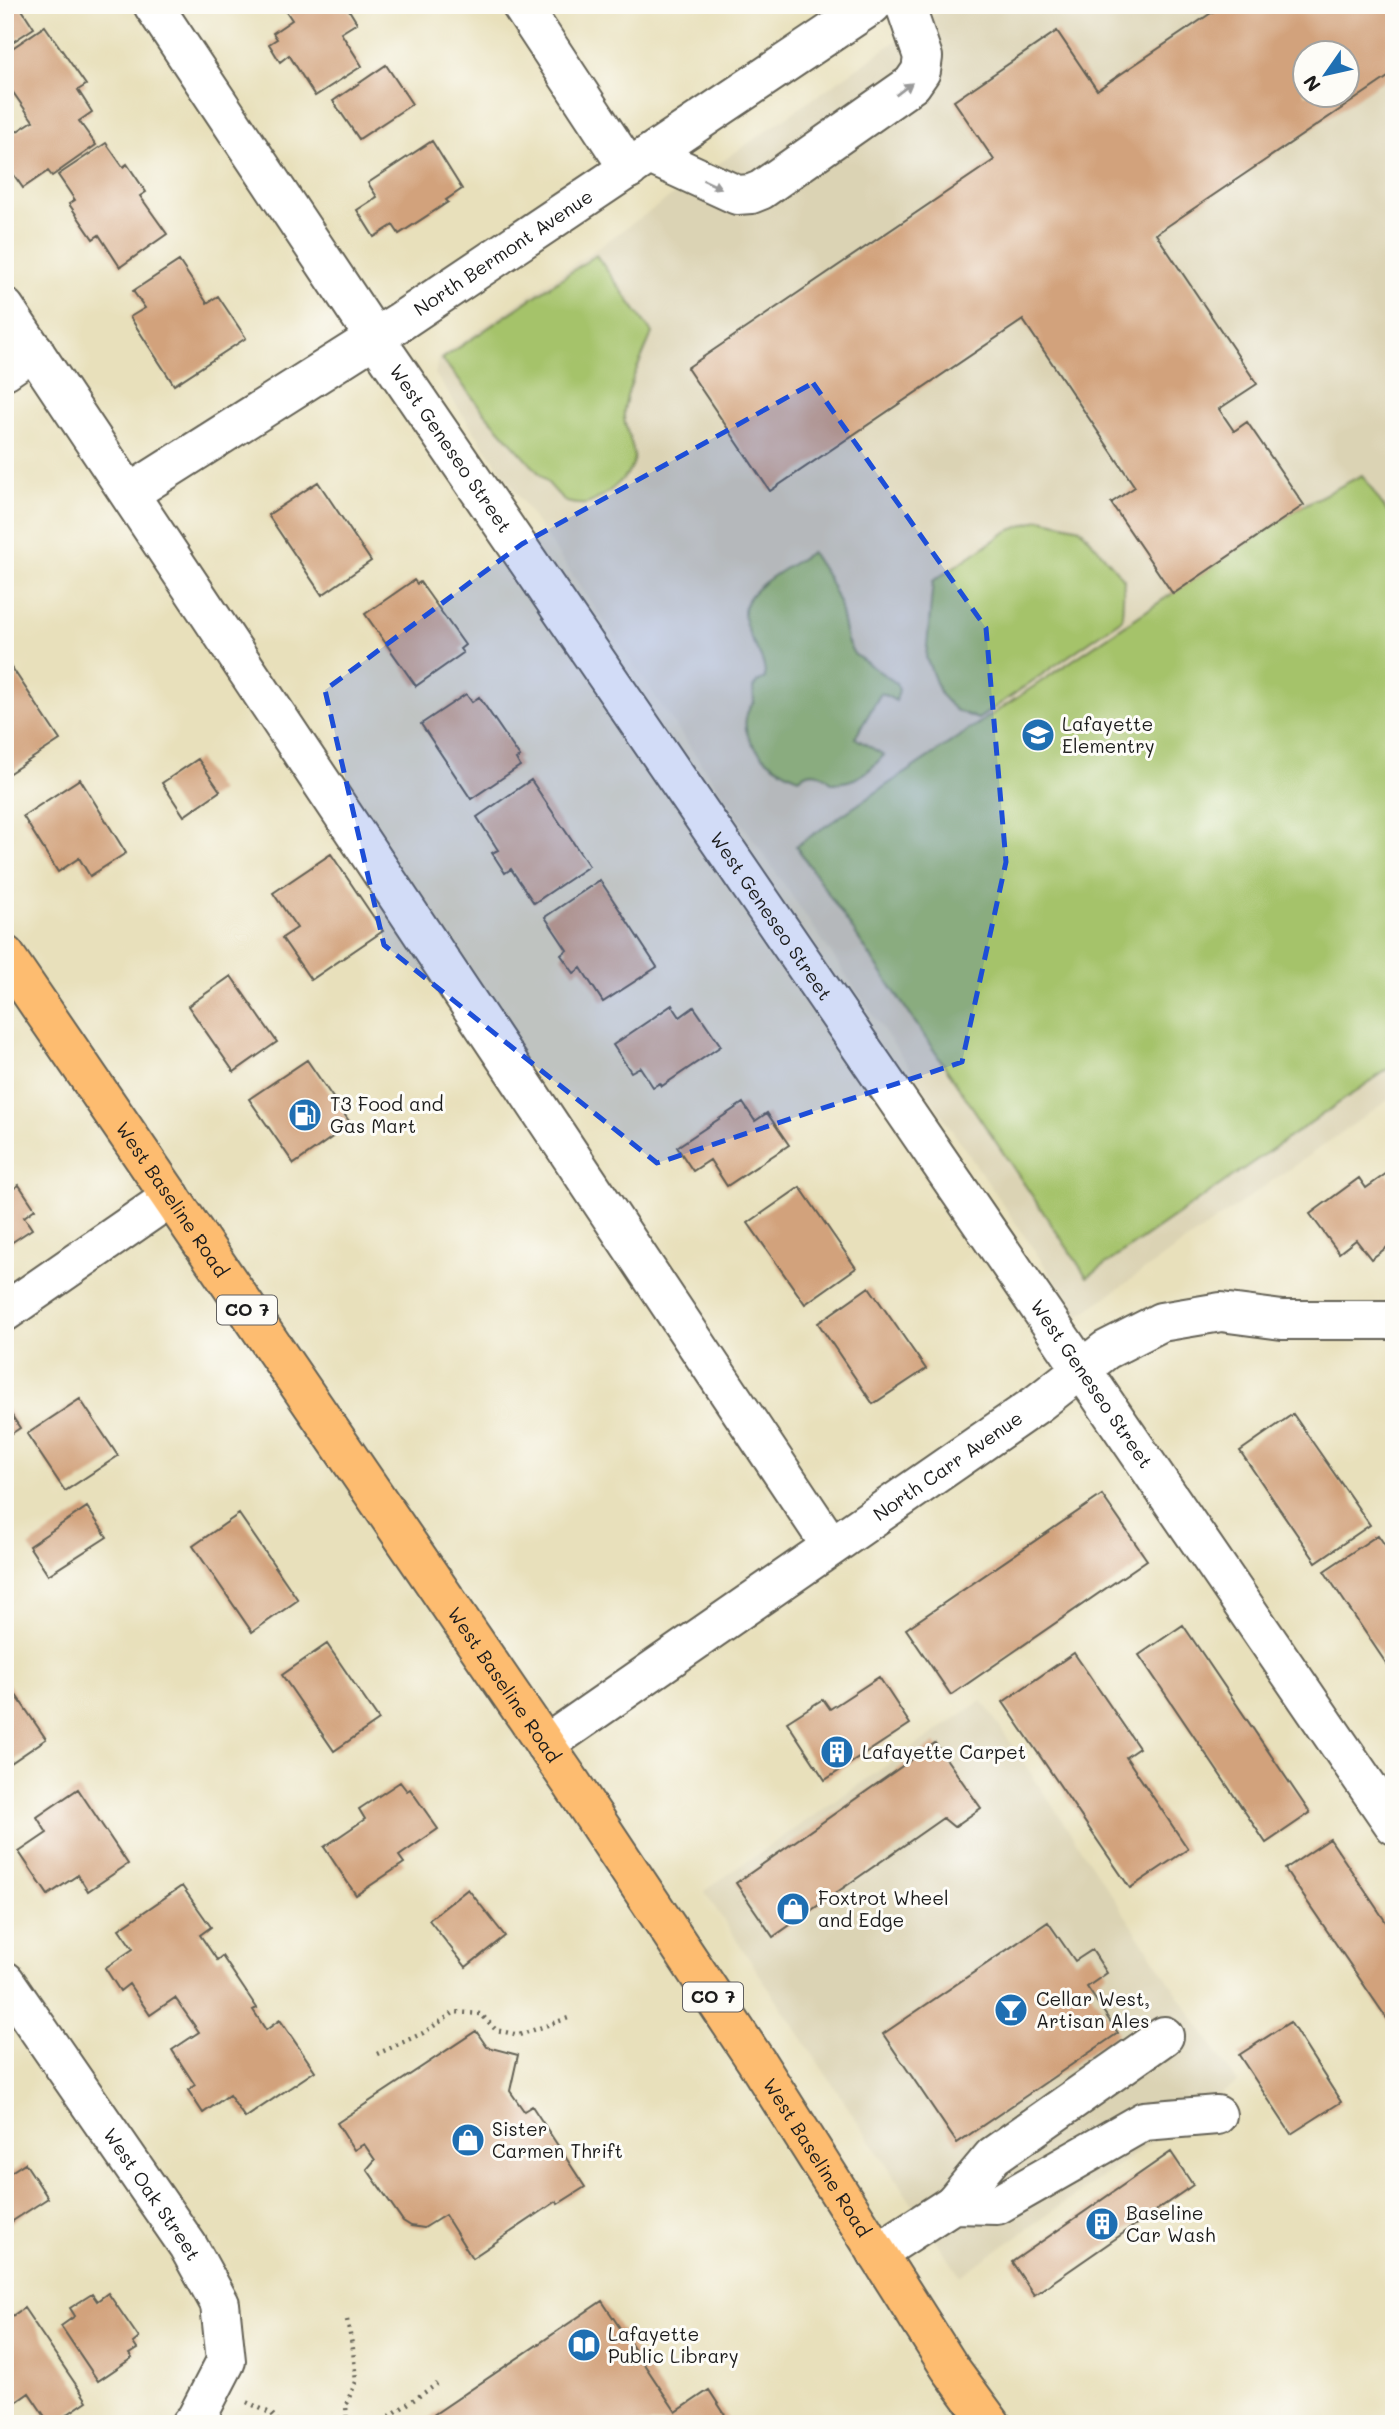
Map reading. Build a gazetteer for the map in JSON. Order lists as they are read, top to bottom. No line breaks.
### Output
{"streets":{"main road":["West Baseline Road","CO 7"],"street":["North Bermont Avenue","West Geneseo Street","North Carr Avenue","West Oak Street"]},"crossings":[["North Bermont Avenue","West Geneseo Street"],["West Geneseo Street","North Carr Avenue"],["West Baseline Road","North Carr Avenue"]],"places":{"school or university":["Lafayette Elementry"],"fuel station":["T3 Food and Gas Mart"],"building":["Lafayette Carpet","Baseline Car Wash"],"shop":["Foxtrot Wheel and Edge","Sister Carmen Thrift"],"bar":["Cellar West, Artisan Ales"],"library":["Lafayette Public Library"]},"north":"bottom left"}
